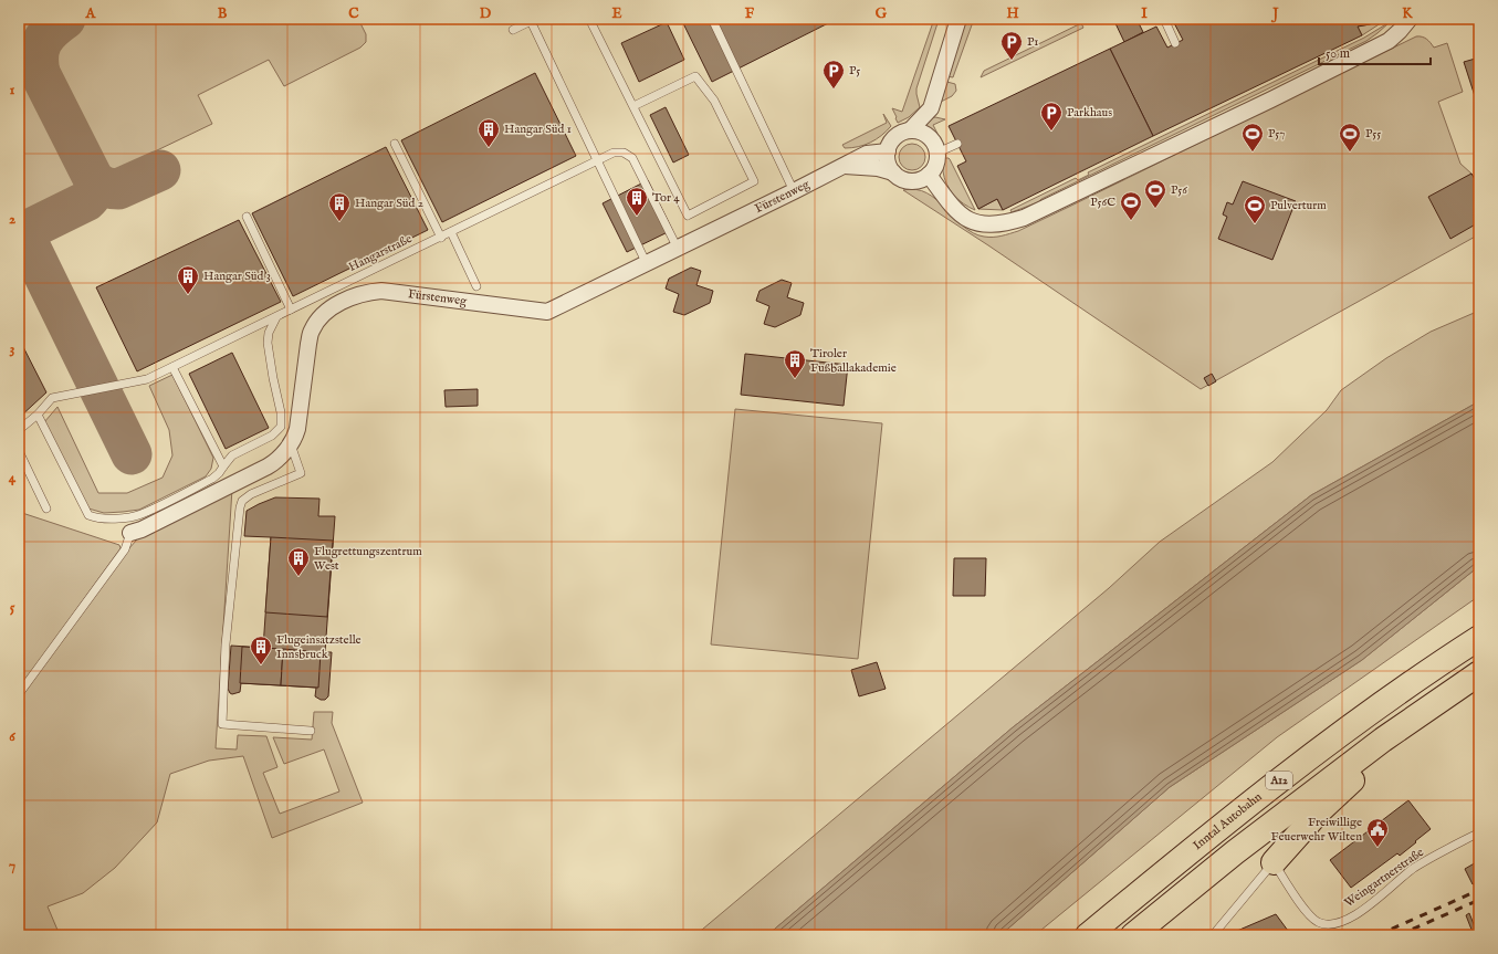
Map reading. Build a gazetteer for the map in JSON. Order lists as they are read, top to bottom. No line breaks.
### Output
{"streets":{"highway":["A12","Inntal Autobahn"],"street":["Fürstenweg"],"lane":["Hangarstraße","Weingartnerstraße"]},"crossings":[["Fürstenweg","Hangarstraße"]],"places":{"parking":["P1","P5","Parkhaus"],"building":["Hangar Süd 1","Tor 4","Hangar Süd 2","Hangar Süd 3","Tiroler Fußballakademie","Flugrettungszentrum West","Flugeinsatzstelle Innsbruck"],"sports":["P57","P55","P56","P56C","Pulverturm"],"public building":["Freiwillige Feuerwehr Wilten"]},"scale_bar":"50 m","grid":{"columns":["A","B","C","D","E","F","G","H","I","J","K"],"rows":["1","2","3","4","5","6","7"]}}
